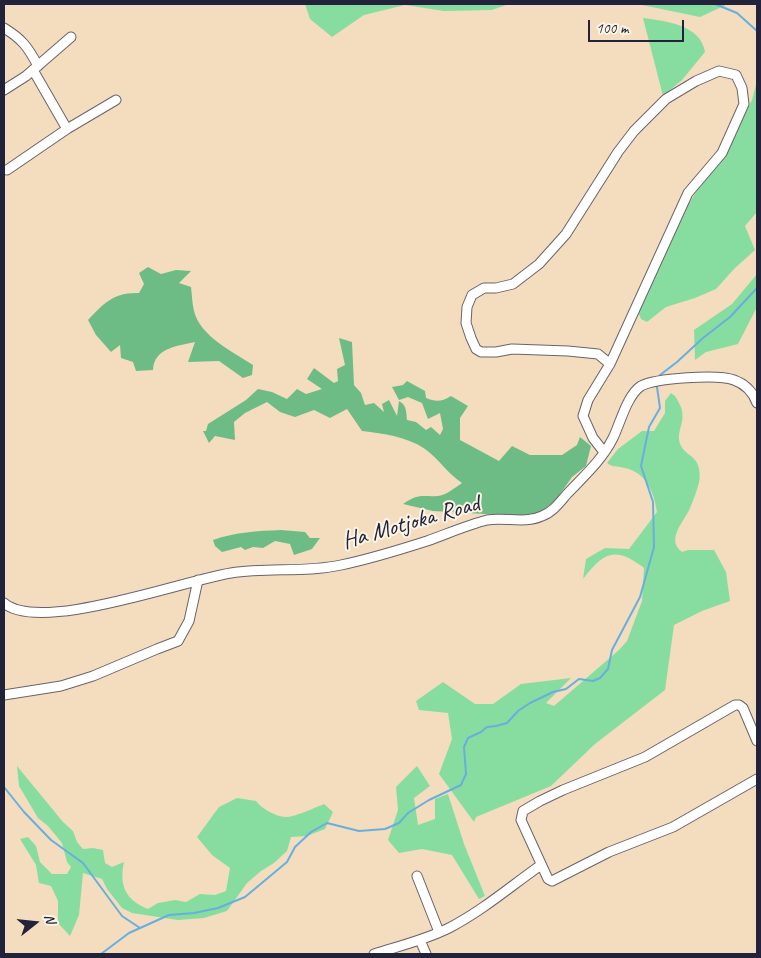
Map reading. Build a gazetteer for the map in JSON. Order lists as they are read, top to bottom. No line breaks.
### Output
{"streets":{"street":["Ha Motjoka Road"]},"scale_bar":"100 m","north":"right"}
